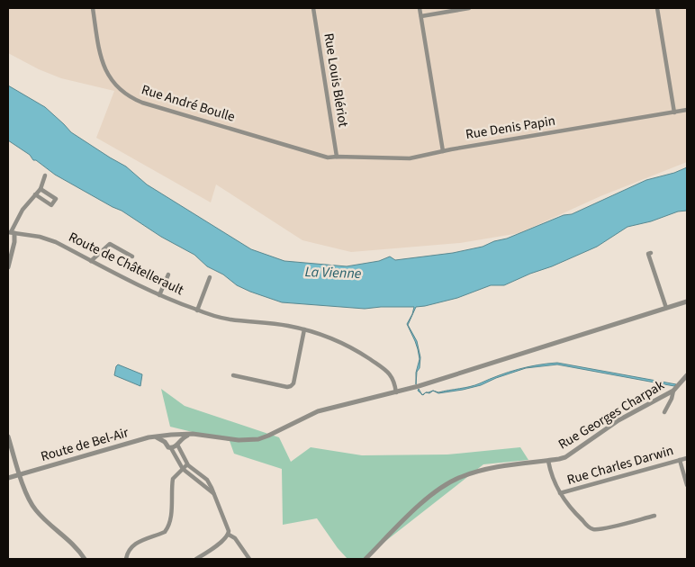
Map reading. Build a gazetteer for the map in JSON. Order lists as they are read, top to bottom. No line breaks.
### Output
{"streets":{"street":["Rue Louis Blériot","Rue André Boulle","Rue Denis Papin","Route de Châtellerault","Rue Georges Charpak","Route de Bel-Air","Rue Charles Darwin"]},"crossings":[["Rue Louis Blériot","Rue André Boulle"],["Rue Louis Blériot","Rue Denis Papin"],["Rue André Boulle","Rue Denis Papin"],["Rue Georges Charpak","Rue Charles Darwin"]],"water":["La Vienne"]}
